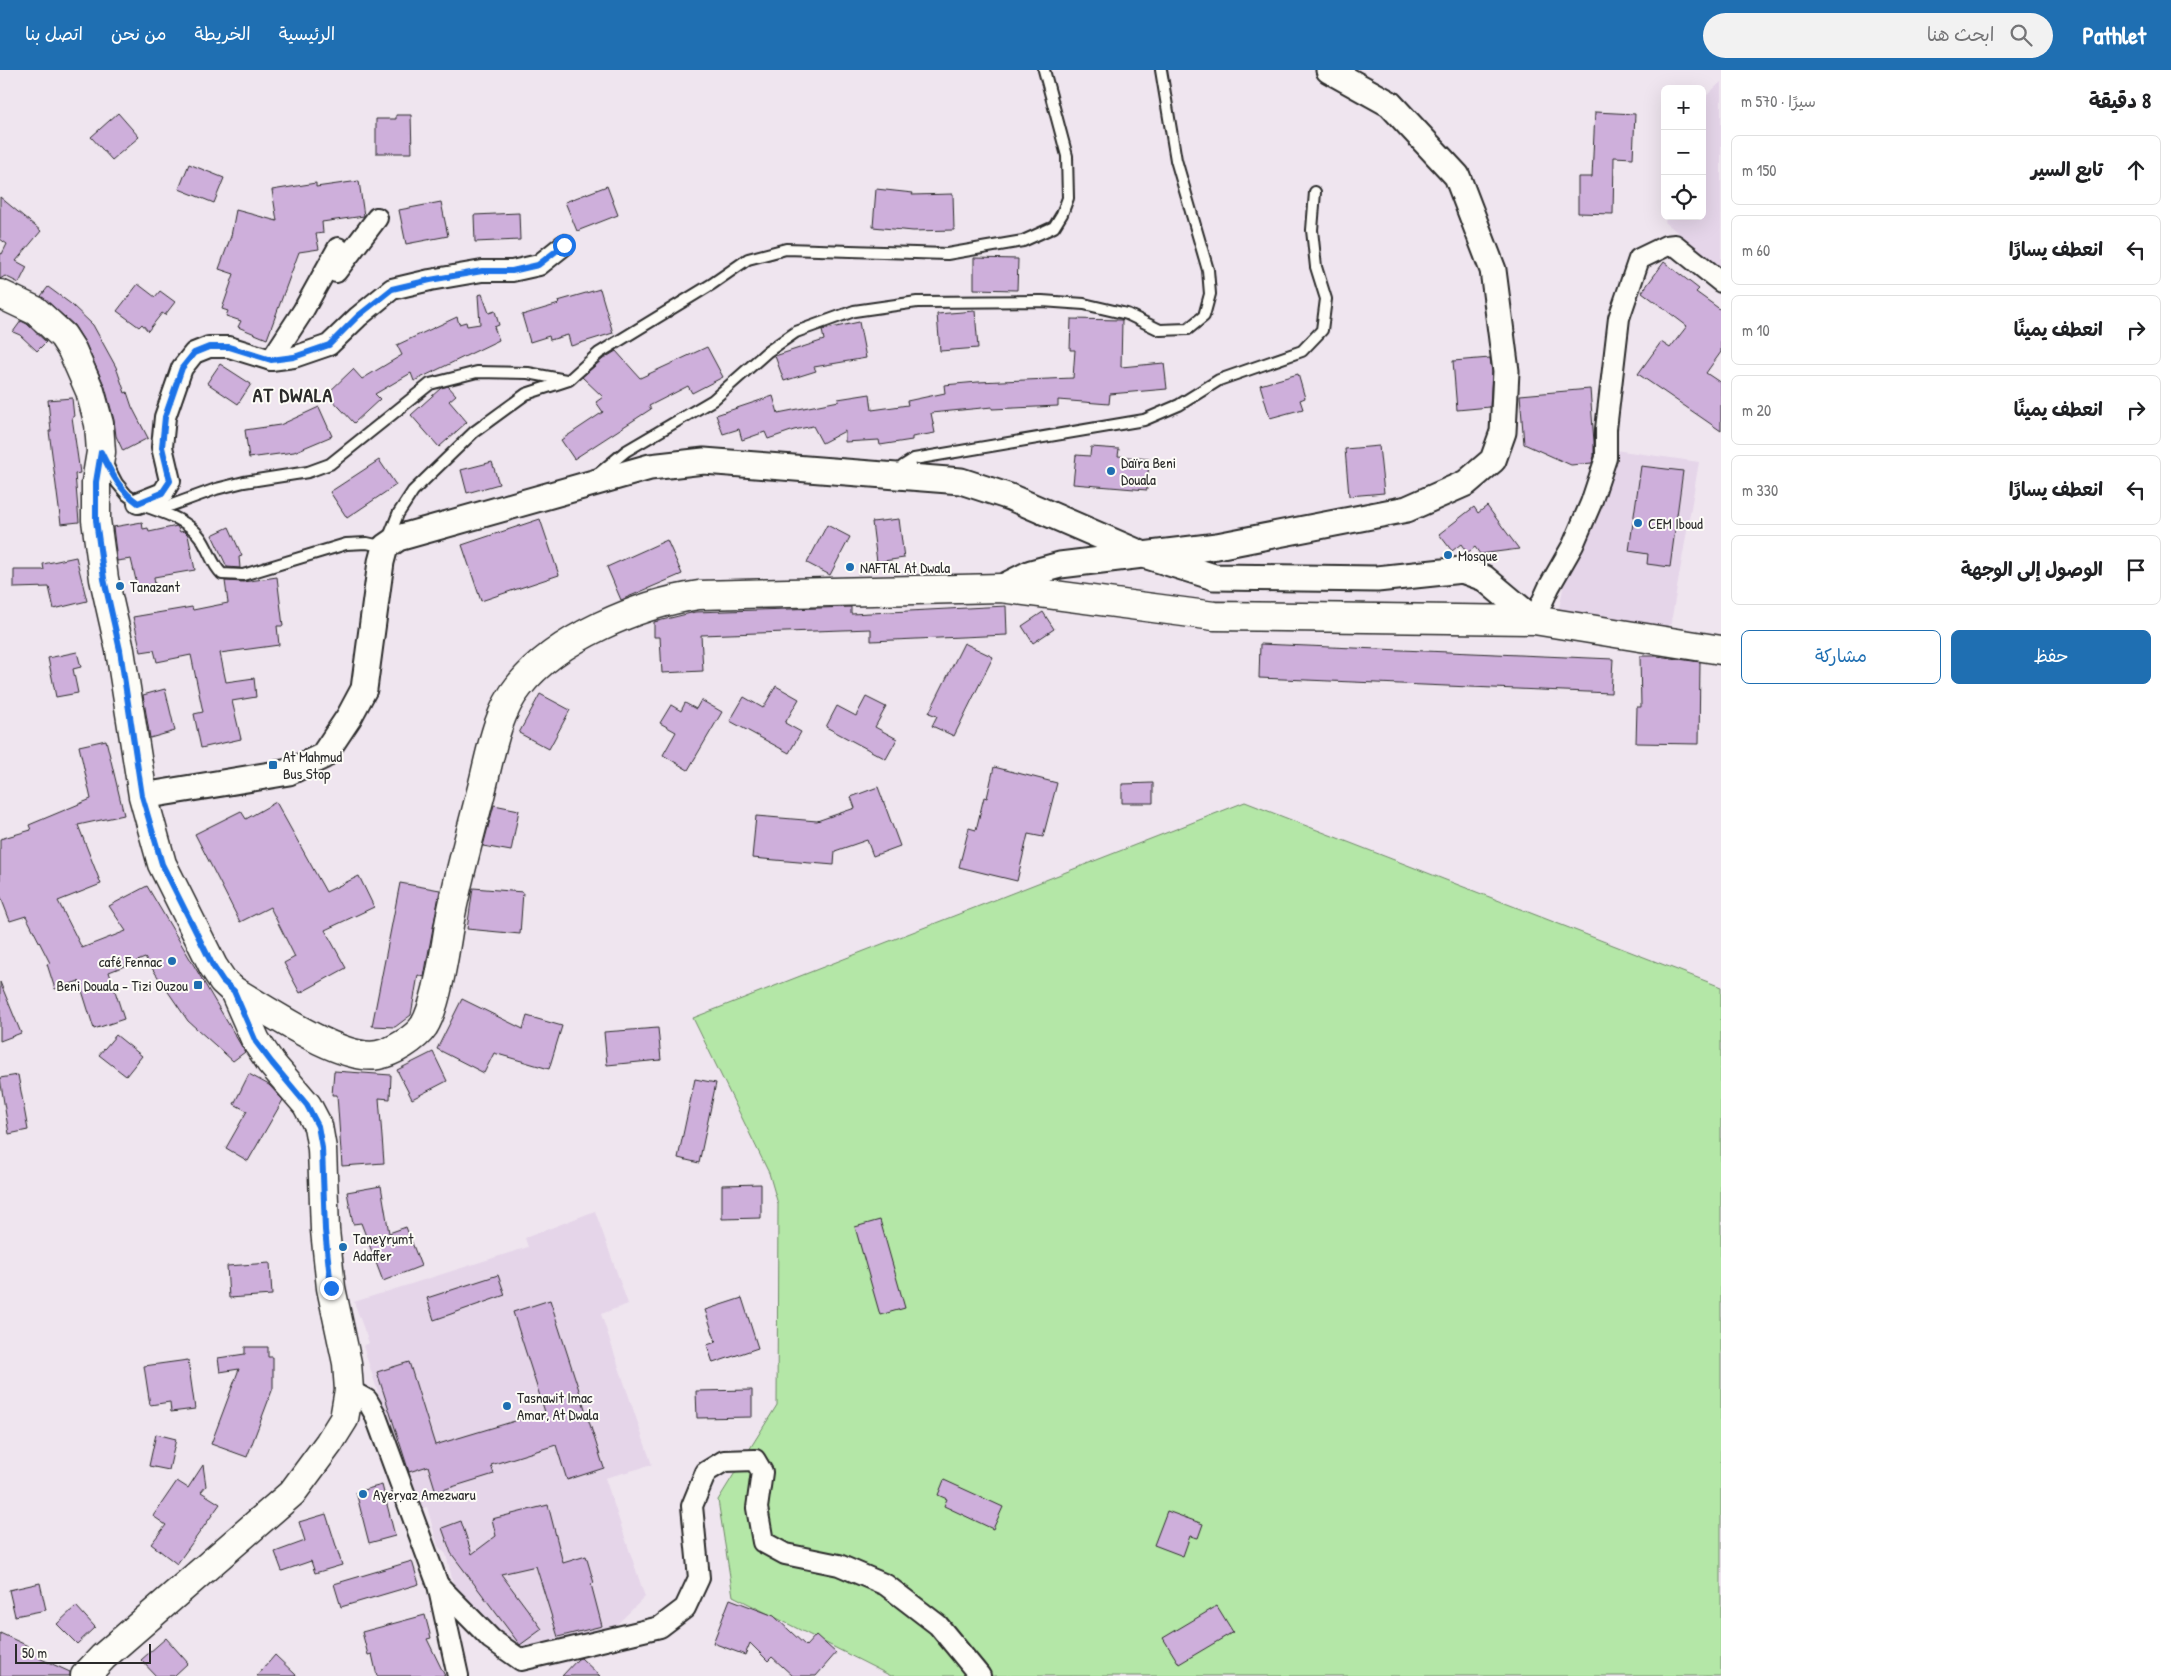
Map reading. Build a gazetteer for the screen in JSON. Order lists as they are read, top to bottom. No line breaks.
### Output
{"districts":["AT DWALA"],"places":{"other":["Daïra Beni Douala","CEM Iboud","Mosque","NAFTAL At Dwala","Tanazant","café Fennac","Taneɣṛumt Adaffer","Tasnawit Imac Amar, At Dwala","Aɣeṛvaz Amezwaru"],"transit":["At Maḥmud Bus Stop","Beni Douala - Tizi Ouzou"]},"scale_bar":"50 m","page":{"header":"Pathlet","search":"ابحث هنا","nav":["الرئيسية","الخريطة","من نحن","اتصل بنا"],"heading":["8 دقيقة","سيرًا · 570 m"],"map_buttons":["+","−"],"list":[["تابع السير","150 m"],["انعطف يسارًا","60 m"],["انعطف يمينًا","10 m"],["انعطف يمينًا","20 m"],["انعطف يسارًا","330 m"],"الوصول إلى الوجهة"],"buttons":["حفظ","مشاركة"],"scale":"50 m"}}
